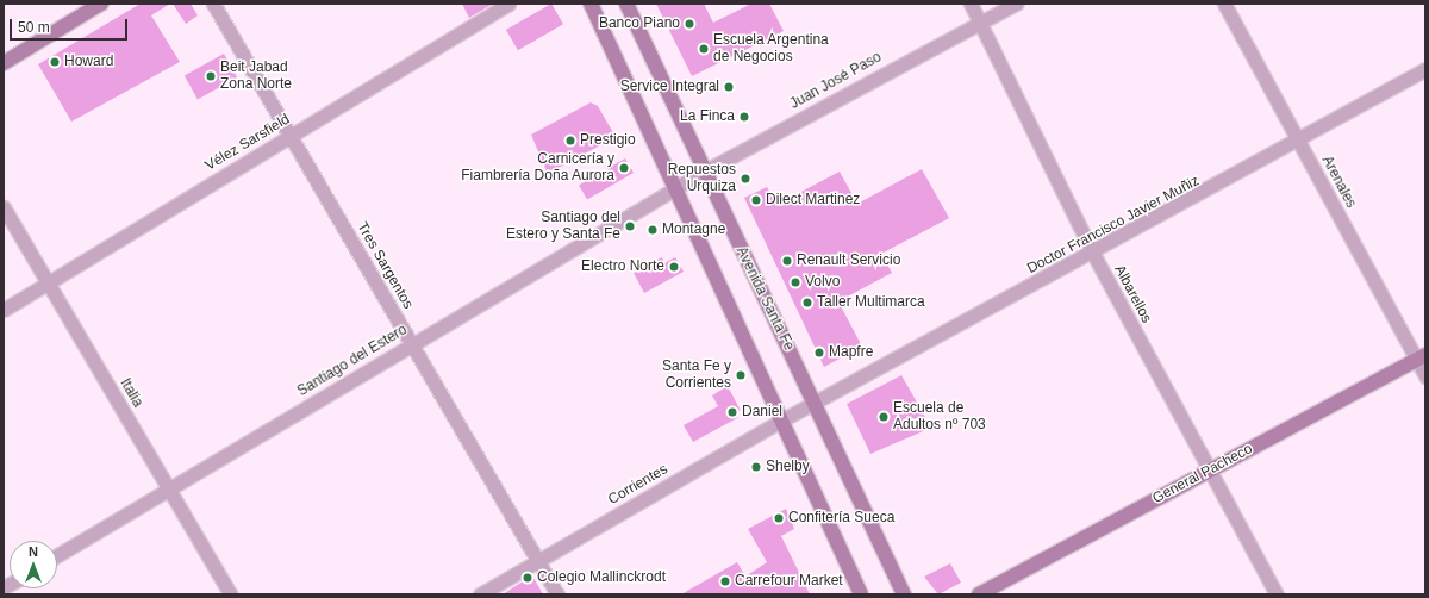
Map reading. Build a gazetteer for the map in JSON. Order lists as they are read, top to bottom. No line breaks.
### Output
{"streets":{"main road":["Avenida Santa Fe","General Pacheco"],"street":["Juan José Paso","Vélez Sarsfield","Arenales","Doctor Francisco Javier Muñiz","Tres Sargentos","Albarellos","Santiago del Estero","Italia","Corrientes"]},"crossings":[["Juan José Paso","Albarellos"],["Juan José Paso","Avenida Santa Fe"],["Juan José Paso","Santiago del Estero"],["Vélez Sarsfield","Tres Sargentos"],["Vélez Sarsfield","Italia"],["Arenales","Doctor Francisco Javier Muñiz"],["Arenales","General Pacheco"],["Doctor Francisco Javier Muñiz","Albarellos"],["Doctor Francisco Javier Muñiz","Avenida Santa Fe"],["Doctor Francisco Javier Muñiz","Corrientes"],["Tres Sargentos","Santiago del Estero"],["Tres Sargentos","Corrientes"],["Albarellos","General Pacheco"],["Avenida Santa Fe","Corrientes"],["Santiago del Estero","Italia"]],"places":["Banco Piano","Escuela Argentina de Negocios","Howard","Beit Jabad Zona Norte","Service Integral","La Finca","Prestigio","Carnicería y Fiambrería Doña Aurora","Repuestos Urquiza","Dilect Martinez","Santiago del Estero y Santa Fe","Montagne","Renault Servicio","Electro Norte","Volvo","Taller Multimarca","Mapfre","Santa Fe y Corrientes","Daniel","Escuela de Adultos nº 703","Shelby","Confitería Sueca","Colegio Mallinckrodt","Carrefour Market"],"scale_bar":"50 m","north":"top"}
